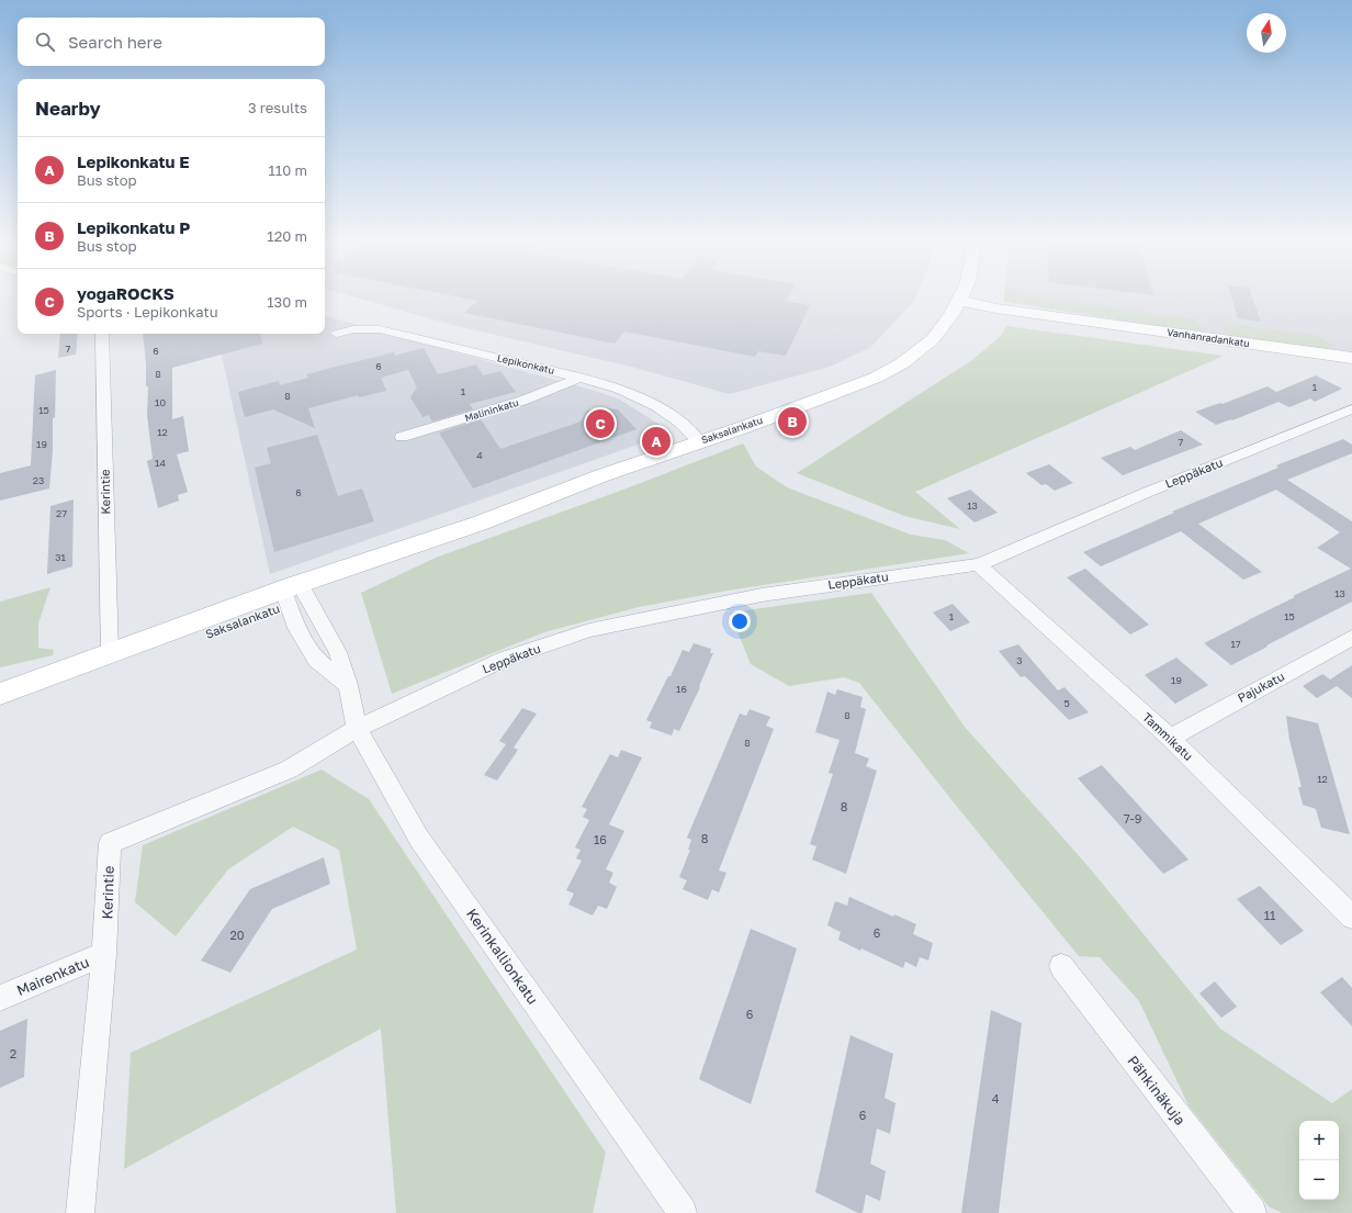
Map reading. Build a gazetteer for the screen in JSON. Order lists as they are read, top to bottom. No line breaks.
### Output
{"streets":{"main road":["Vanhanradankatu","Saksalankatu"],"street":["Lepikonkatu","Malininkatu","Leppäkatu","Kerintie","Pajukatu","Tammikatu","Kerinkallionkatu","Mairenkatu","Pähkinäkuja"]},"crossings":[["Vanhanradankatu","Saksalankatu"],["Lepikonkatu","Malininkatu"],["Lepikonkatu","Saksalankatu"],["Saksalankatu","Kerintie"],["Saksalankatu","Kerinkallionkatu"],["Leppäkatu","Kerintie"],["Leppäkatu","Tammikatu"],["Leppäkatu","Kerinkallionkatu"],["Kerintie","Kerinkallionkatu"],["Kerintie","Mairenkatu"],["Pajukatu","Tammikatu"]],"house_numbers":["7","6","6","8","1","1","8","10","15","12","7","19","4","14","23","6","13","27","31","13","1","15","17","3","19","16","5","8","8","12","8","7-9","8","16","11","6","20","6","2","4","6"],"north":"top","page":{"search":"Search here","heading":["Nearby","3 results"],"list":[{"mark":"A","name":"Lepikonkatu E","note":"Bus stop","value":"110 m"},{"mark":"B","name":"Lepikonkatu P","note":"Bus stop","value":"120 m"},{"mark":"C","name":"yogaROCKS","note":"Sports · Lepikonkatu","value":"130 m"}],"pins":["B","C","A"],"map_buttons":["+","−"]}}
